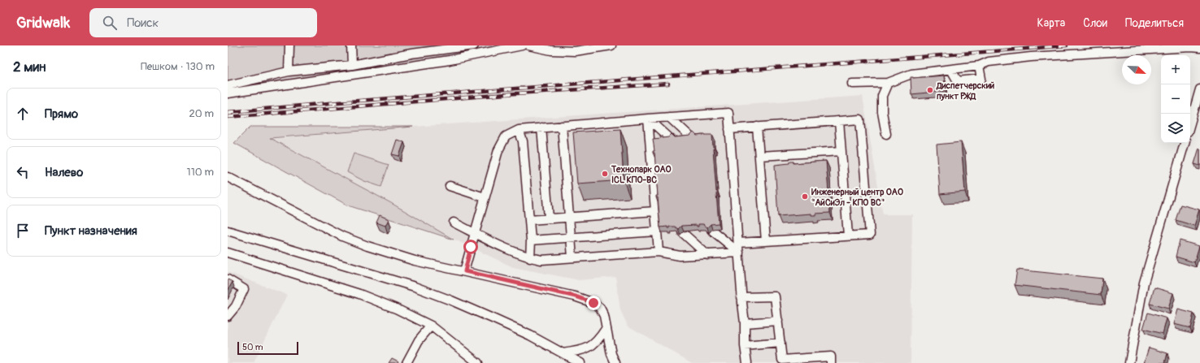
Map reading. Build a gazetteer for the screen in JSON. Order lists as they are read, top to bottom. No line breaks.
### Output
{"places":["Диспетчерский пункт РЖД","Технопарк OAO ICL КПО-ВС","Инженерный центр ОАО \"АйСиЭл - КПО ВС\""],"scale_bar":"50 m","north":"bottom right","page":{"header":"Gridwalk","search":"Поиск","nav":["Карта","Слои","Поделиться"],"heading":["2 мин","Пешком · 130 m"],"map_buttons":["+","−"],"list":[["Прямо","20 m"],["Налево","110 m"],"Пункт назначения"],"scale":"50 m"}}
